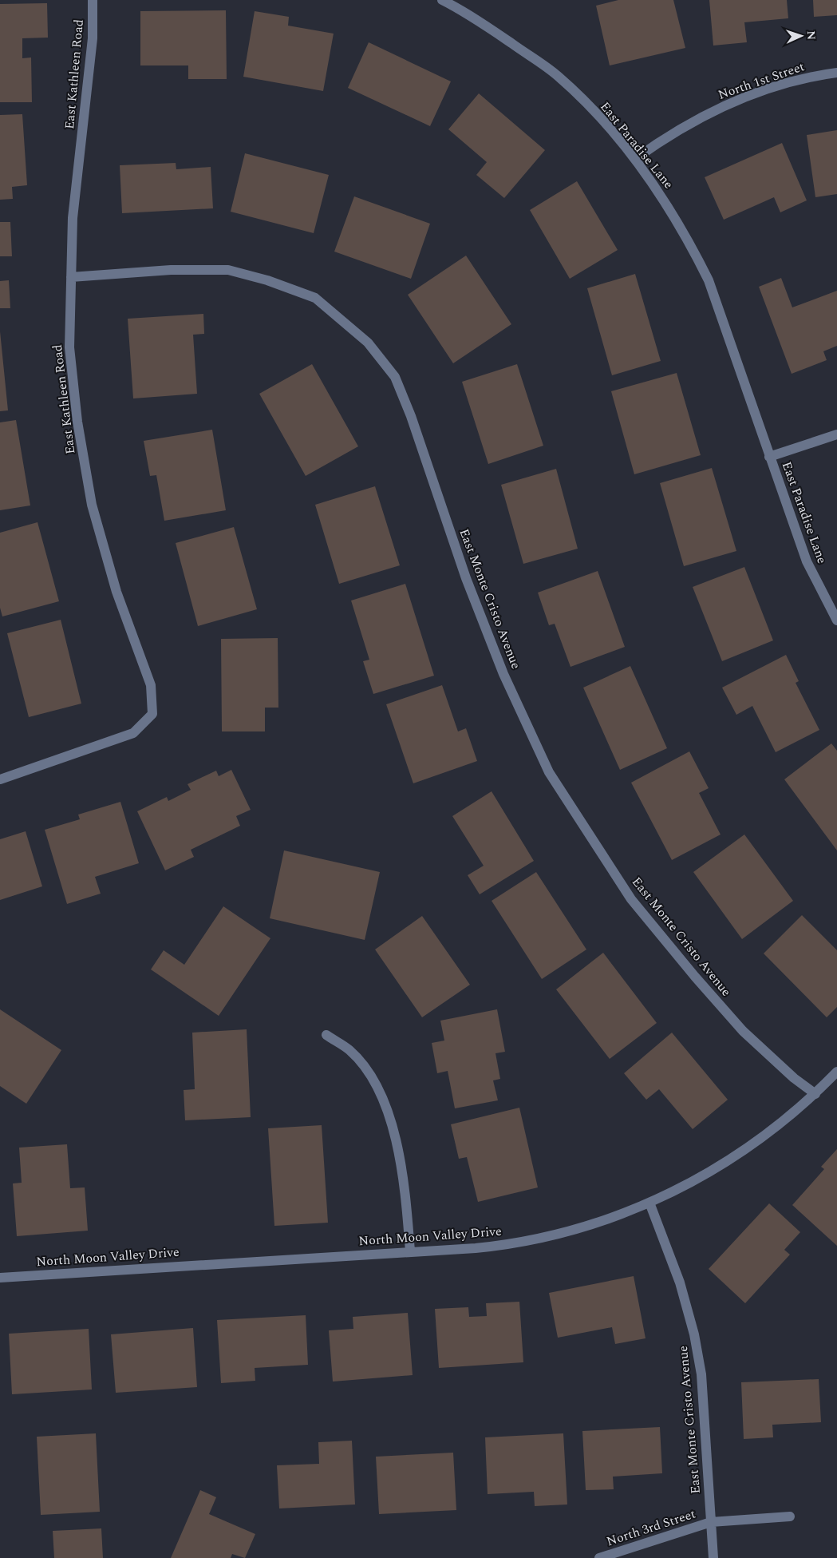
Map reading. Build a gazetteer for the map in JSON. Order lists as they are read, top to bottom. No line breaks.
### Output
{"streets":{"street":["East Kathleen Road","North 1st Street","East Paradise Lane","East Monte Cristo Avenue","North Moon Valley Drive","North 3rd Street"]},"crossings":[["East Kathleen Road","East Monte Cristo Avenue"],["North 1st Street","East Paradise Lane"],["East Monte Cristo Avenue","North Moon Valley Drive"],["East Monte Cristo Avenue","North 3rd Street"]],"north":"right"}
